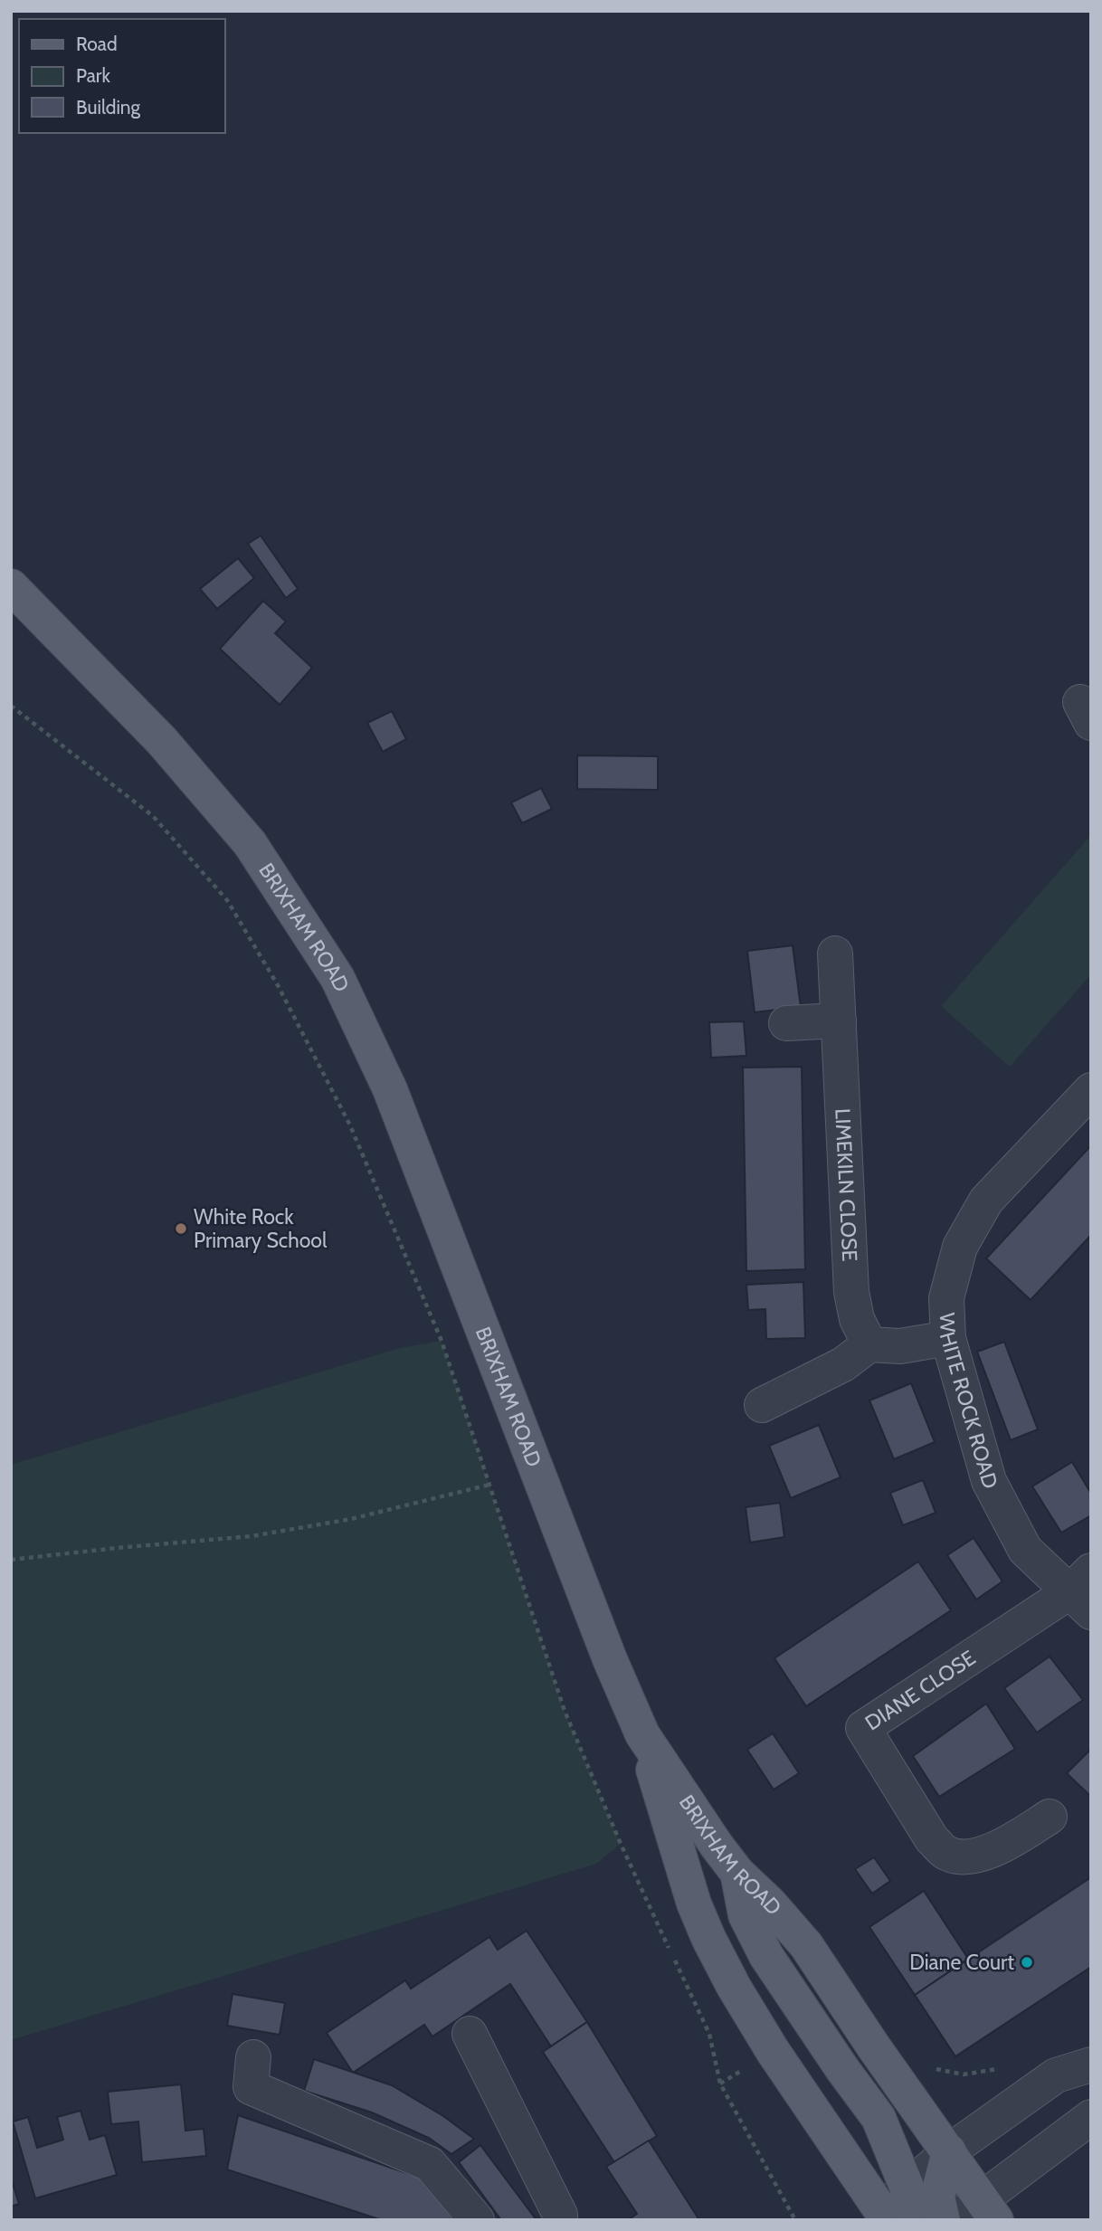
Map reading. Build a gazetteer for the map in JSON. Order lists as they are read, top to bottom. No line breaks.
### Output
{"streets":{"main road":["BRIXHAM ROAD"],"street":["LIMEKILN CLOSE","WHITE ROCK ROAD","DIANE CLOSE"]},"crossings":[["WHITE ROCK ROAD","DIANE CLOSE"]],"places":["White Rock Primary School","Diane Court"],"legend":["Road","Park","Building"]}
